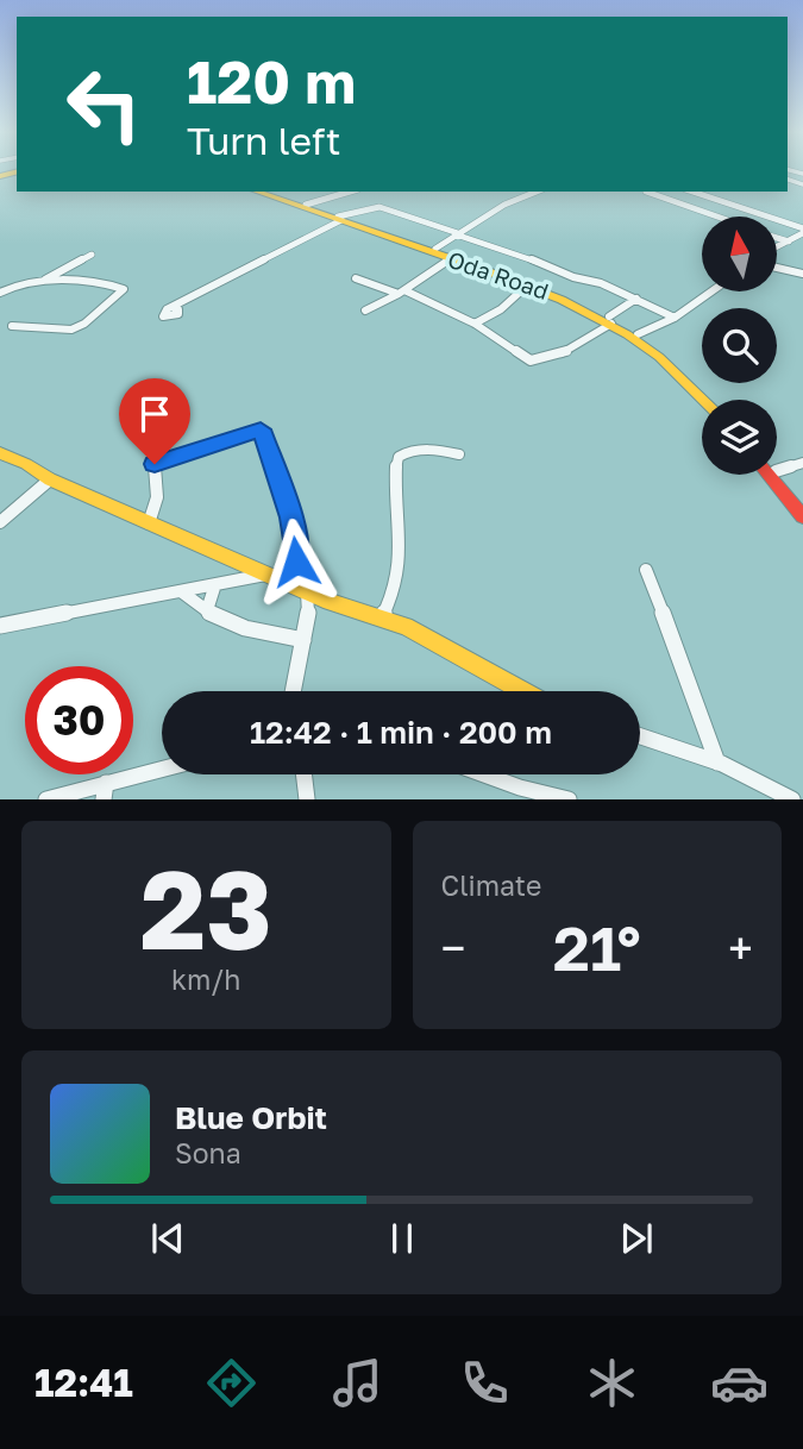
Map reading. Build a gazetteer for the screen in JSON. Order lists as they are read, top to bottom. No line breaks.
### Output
{"streets":{"street":["Oda Road"]},"north":"top","page":{"turn":["120 m","Turn left"],"limit":"30","trip":"12:42 · 1 min · 200 m","tile":[["23","km/h"],"Climate"],"heat":["−","21°","+"],"song":["Blue Orbit","Sona"],"tabs":"12:41"}}
